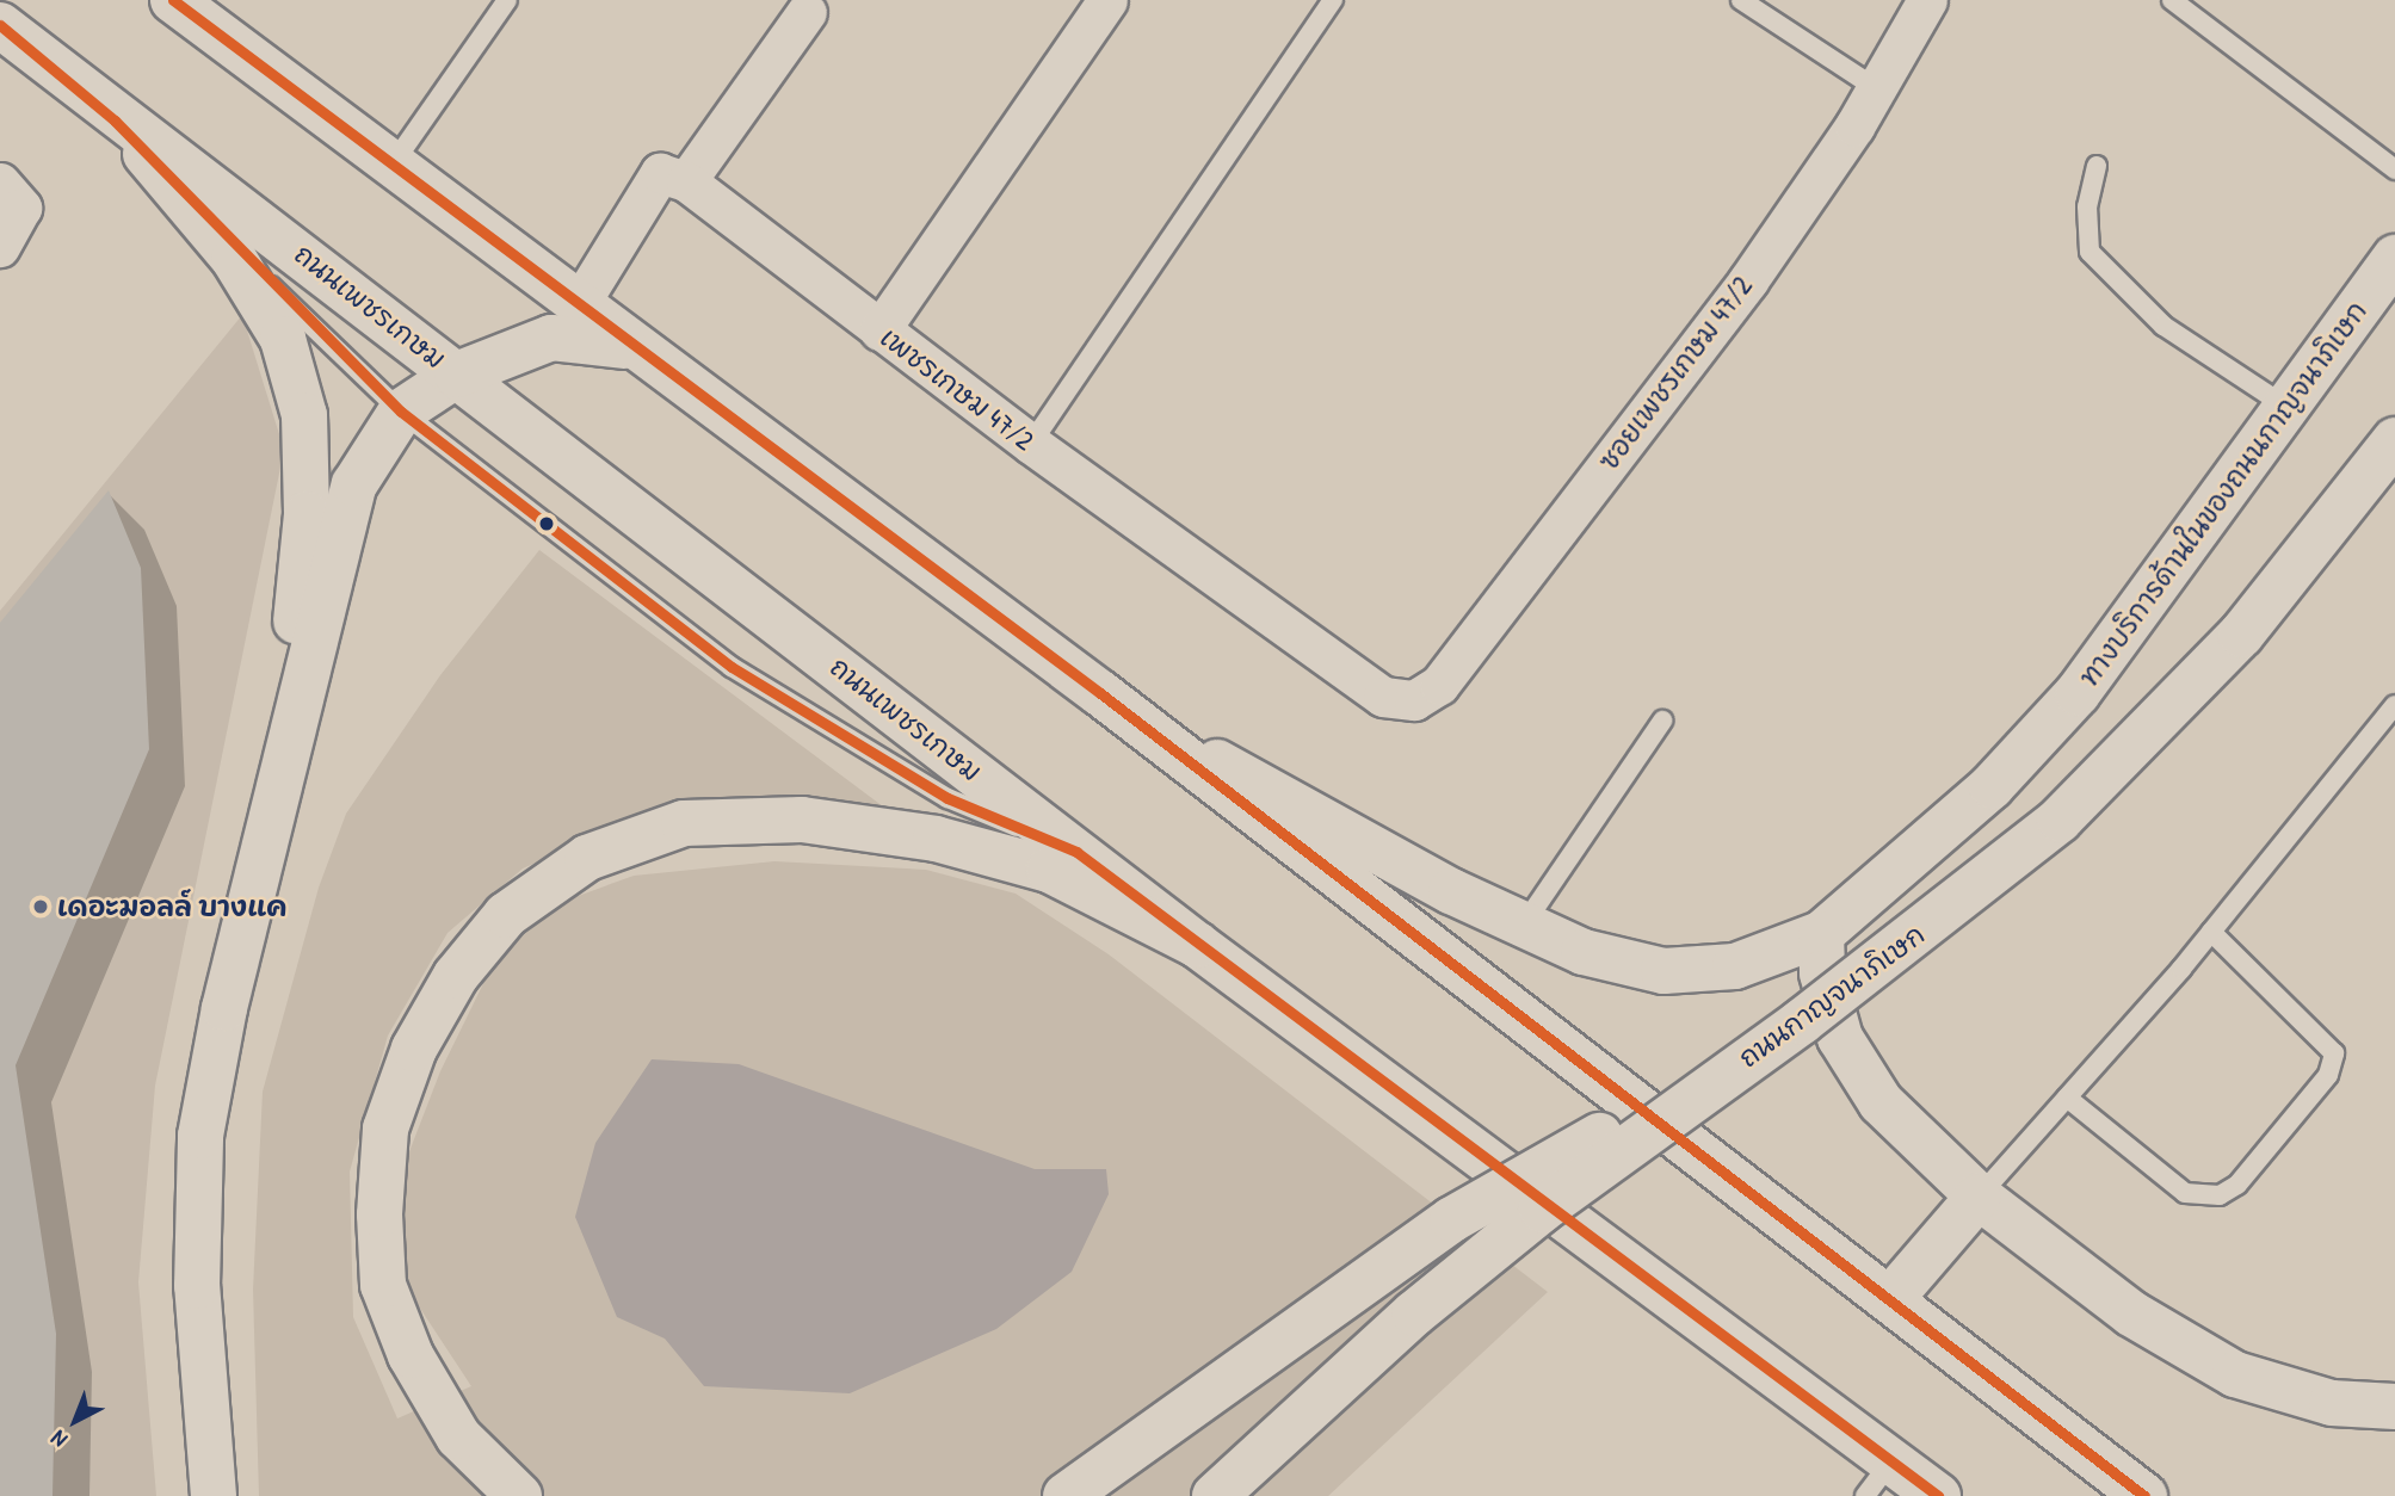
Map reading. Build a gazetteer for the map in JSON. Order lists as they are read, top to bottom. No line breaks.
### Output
{"streets":{"main road":["ถนนเพชรเกษม","ทางบริการด้านในของถนนกาญจนาภิเษก","ถนนกาญจนาภิเษก"],"street":["ซอยเพชรเกษม 47/2","เพชรเกษม 47/2"]},"crossings":[["ซอยเพชรเกษม 47/2","เพชรเกษม 47/2"]],"places":["เดอะมอลล์ บางแค"],"north":"bottom left"}
